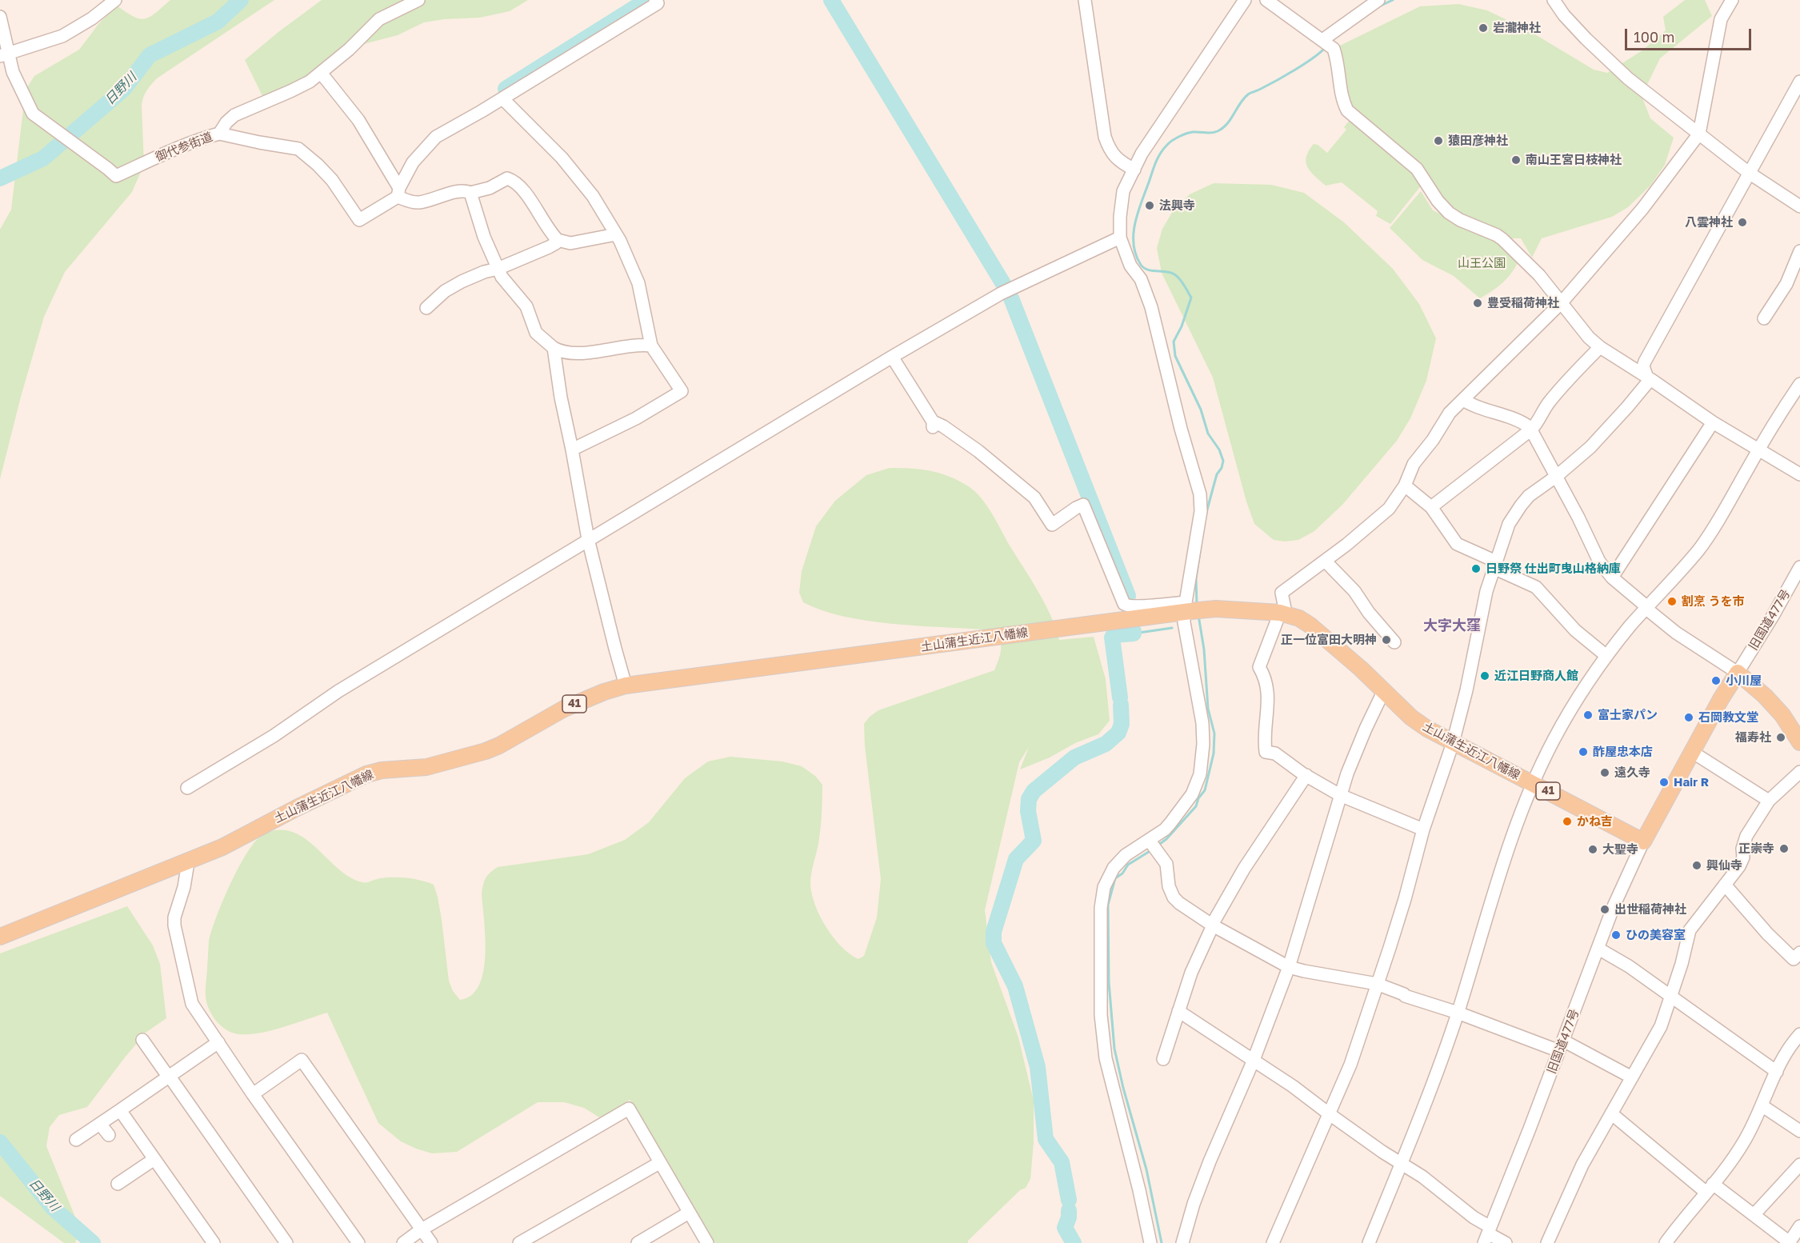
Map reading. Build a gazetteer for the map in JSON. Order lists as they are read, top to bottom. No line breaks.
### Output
{"streets":{"main road":["土山蒲生近江八幡線","41"],"street":["御代参街道","旧国道477号"]},"crossings":[["旧国道477号","土山蒲生近江八幡線"]],"districts":["大字大窪"],"water":["日野川"],"parks":["山王公園"],"places":["岩瀧神社","猿田彦神社","南山王宮日枝神社","法興寺","八雲神社","豊受稲荷神社","日野祭 仕出町曳山格納庫","割烹 うを市","正一位富田大明神","近江日野商人館","小川屋","富士家パン","石岡教文堂","福寿社","酢屋忠本店","遠久寺","Hair R","かね吉","正崇寺","大聖寺","興仙寺","出世稲荷神社","ひの美容室"],"scale_bar":"100 m"}
